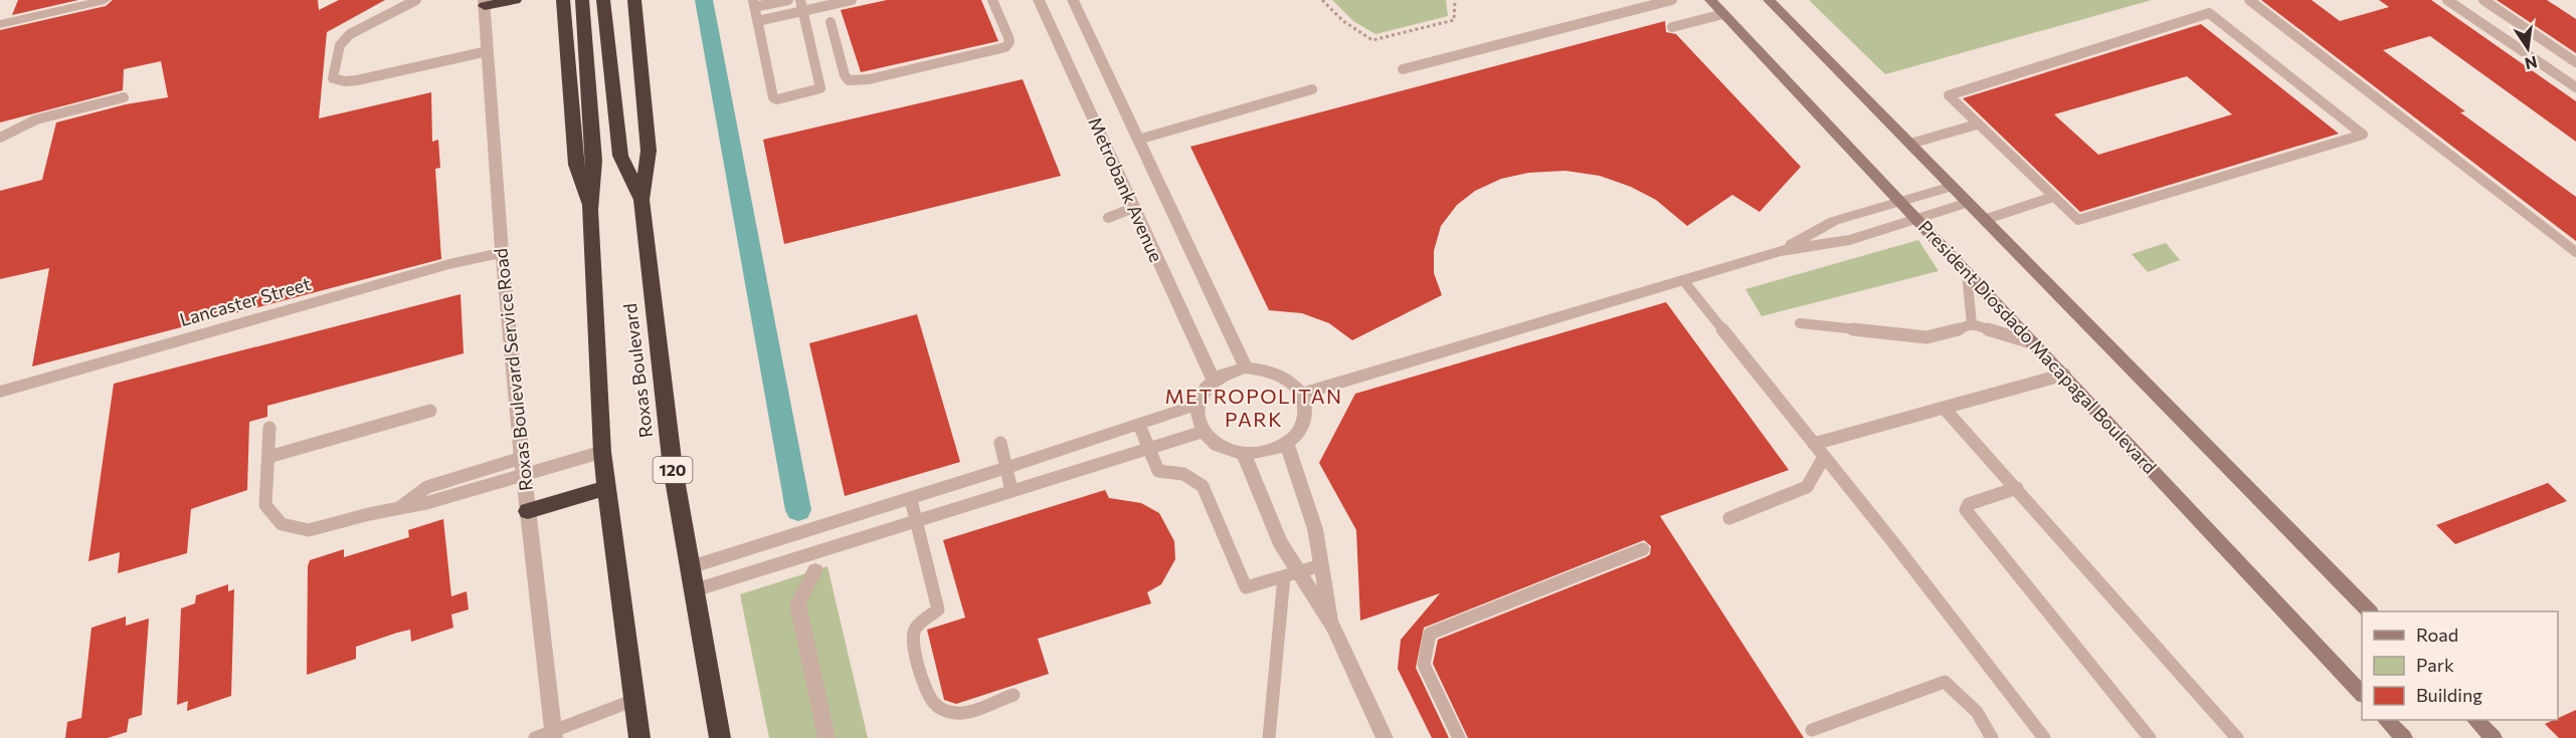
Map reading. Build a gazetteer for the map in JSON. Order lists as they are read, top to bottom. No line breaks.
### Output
{"streets":{"highway":["Roxas Boulevard","120"],"main road":["President Diosdado Macapagal Boulevard"],"street":["Metrobank Avenue","Lancaster Street","Roxas Boulevard Service Road"]},"crossings":[["Lancaster Street","Roxas Boulevard Service Road"],["Roxas Boulevard","120"]],"districts":["METROPOLITAN PARK"],"legend":["Road","Park","Building"],"north":"bottom"}
